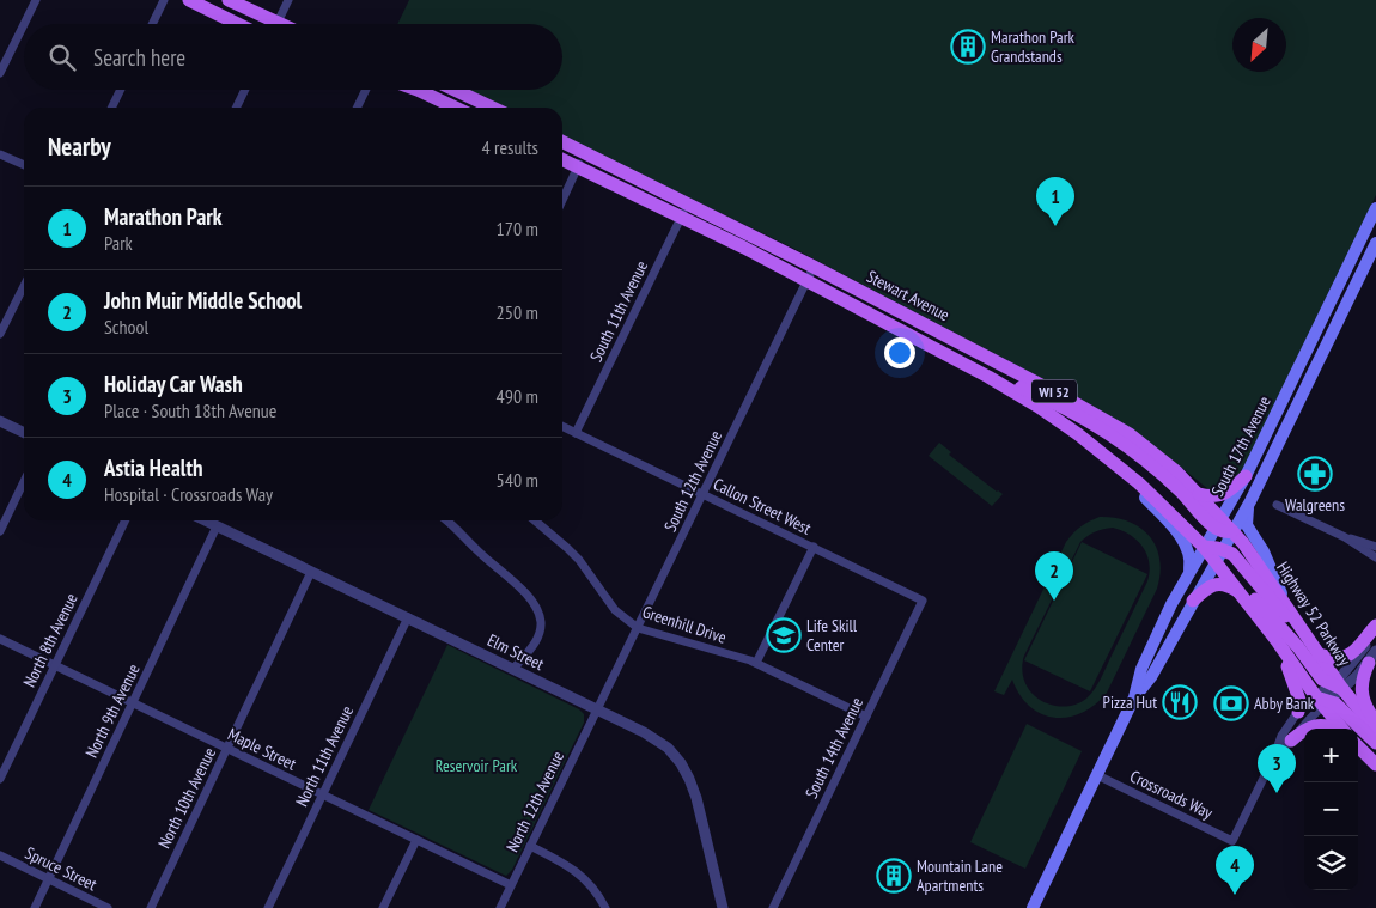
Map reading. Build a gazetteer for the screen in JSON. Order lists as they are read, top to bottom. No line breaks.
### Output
{"streets":{"main road":["Stewart Avenue","WI 52","South 17th Avenue","Highway 52 Parkway"],"street":["South 11th Avenue","South 12th Avenue","Callon Street West","Greenhill Drive","North 8th Avenue","Elm Street","North 9th Avenue","South 14th Avenue","Maple Street","North 11th Avenue","Crossroads Way","North 10th Avenue","North 12th Avenue","Spruce Street"]},"crossings":[["Stewart Avenue","South 11th Avenue"],["Stewart Avenue","WI 52"],["Stewart Avenue","South 17th Avenue"],["Stewart Avenue","South 12th Avenue"],["Stewart Avenue","Highway 52 Parkway"],["South 11th Avenue","Callon Street West"],["WI 52","South 17th Avenue"],["South 17th Avenue","Highway 52 Parkway"],["South 17th Avenue","Crossroads Way"],["South 12th Avenue","Callon Street West"],["South 12th Avenue","Greenhill Drive"],["South 12th Avenue","Elm Street"],["South 12th Avenue","North 12th Avenue"],["Callon Street West","South 14th Avenue"],["Greenhill Drive","South 14th Avenue"],["North 8th Avenue","Maple Street"],["Elm Street","North 9th Avenue"],["Elm Street","North 11th Avenue"],["Elm Street","North 10th Avenue"],["Elm Street","North 12th Avenue"],["North 9th Avenue","Maple Street"],["North 9th Avenue","Spruce Street"],["Maple Street","North 11th Avenue"],["Maple Street","North 10th Avenue"],["Maple Street","North 12th Avenue"]],"parks":["Reservoir Park"],"places":{"building":["Marathon Park Grandstands","Mountain Lane Apartments"],"pharmacy":["Walgreens"],"school or university":["Life Skill Center"],"restaurant":["Pizza Hut"],"bank":["Abby Bank"]},"north":"bottom left","page":{"search":"Search here","heading":["Nearby","4 results"],"pins":["1","2","3","4"],"list":[{"mark":"1","name":"Marathon Park","note":"Park","value":"170 m"},{"mark":"2","name":"John Muir Middle School","note":"School","value":"250 m"},{"mark":"3","name":"Holiday Car Wash","note":"Place · South 18th Avenue","value":"490 m"},{"mark":"4","name":"Astia Health","note":"Hospital · Crossroads Way","value":"540 m"}],"map_buttons":["+","−"]}}
